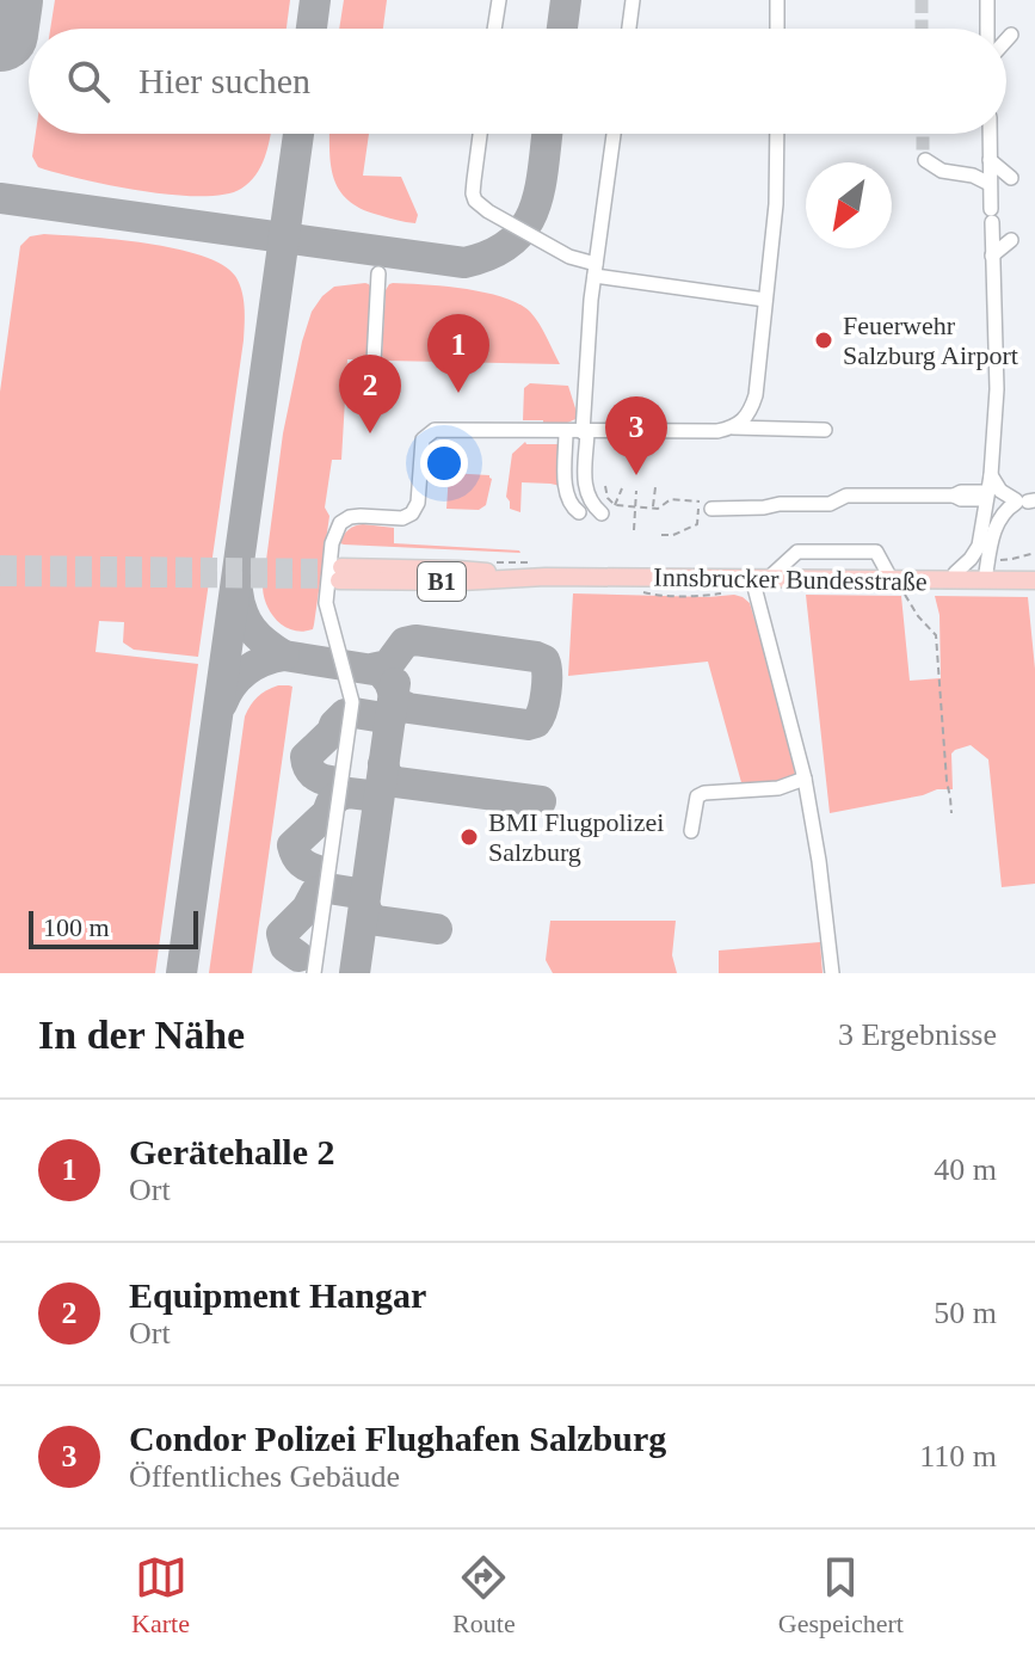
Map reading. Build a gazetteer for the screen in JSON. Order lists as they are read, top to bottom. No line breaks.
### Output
{"streets":{"main road":["Innsbrucker Bundesstraße","B1"]},"places":["Feuerwehr Salzburg Airport","BMI Flugpolizei Salzburg"],"scale_bar":"100 m","north":"bottom left","page":{"search":"Hier suchen","pins":["1","2","3"],"scale":"100 m","heading":["In der Nähe","3 Ergebnisse"],"list":[{"mark":"1","name":"Gerätehalle 2","note":"Ort","value":"40 m"},{"mark":"2","name":"Equipment Hangar","note":"Ort","value":"50 m"},{"mark":"3","name":"Condor Polizei Flughafen Salzburg","note":"Öffentliches Gebäude","value":"110 m"}],"nav":["Karte","Route","Gespeichert"]}}
